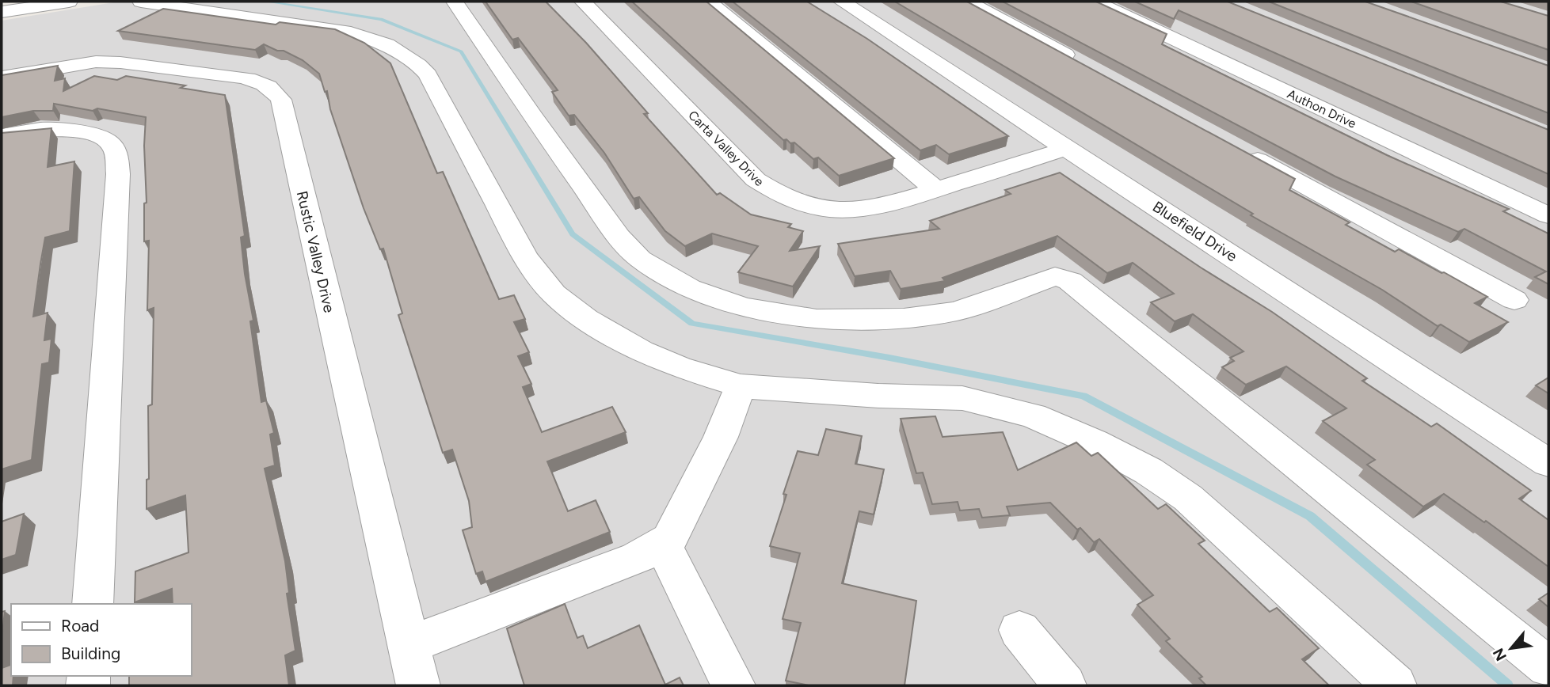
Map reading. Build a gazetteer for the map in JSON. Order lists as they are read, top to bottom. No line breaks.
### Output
{"streets":{"street":["Authon Drive","Carta Valley Drive","Bluefield Drive","Rustic Valley Drive"]},"crossings":[["Carta Valley Drive","Bluefield Drive"]],"legend":["Road","Building"],"north":"bottom left"}
